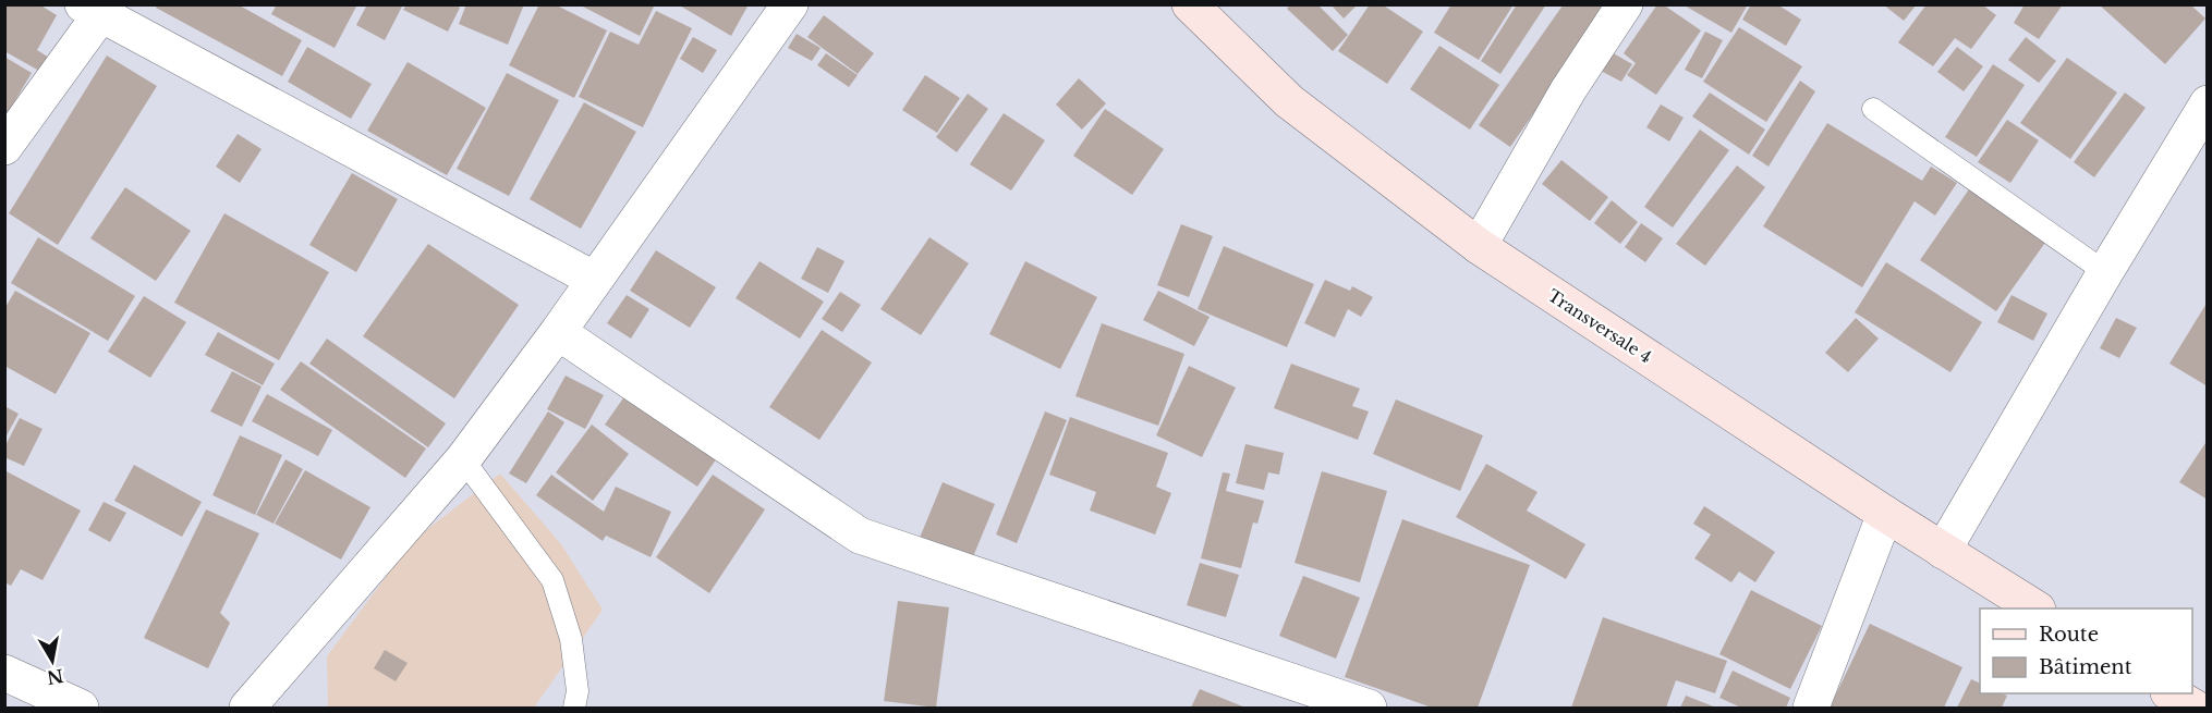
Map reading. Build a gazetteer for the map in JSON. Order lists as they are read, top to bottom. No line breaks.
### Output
{"streets":{"main road":["Transversale 4"]},"legend":["Route","Bâtiment"],"north":"bottom"}
